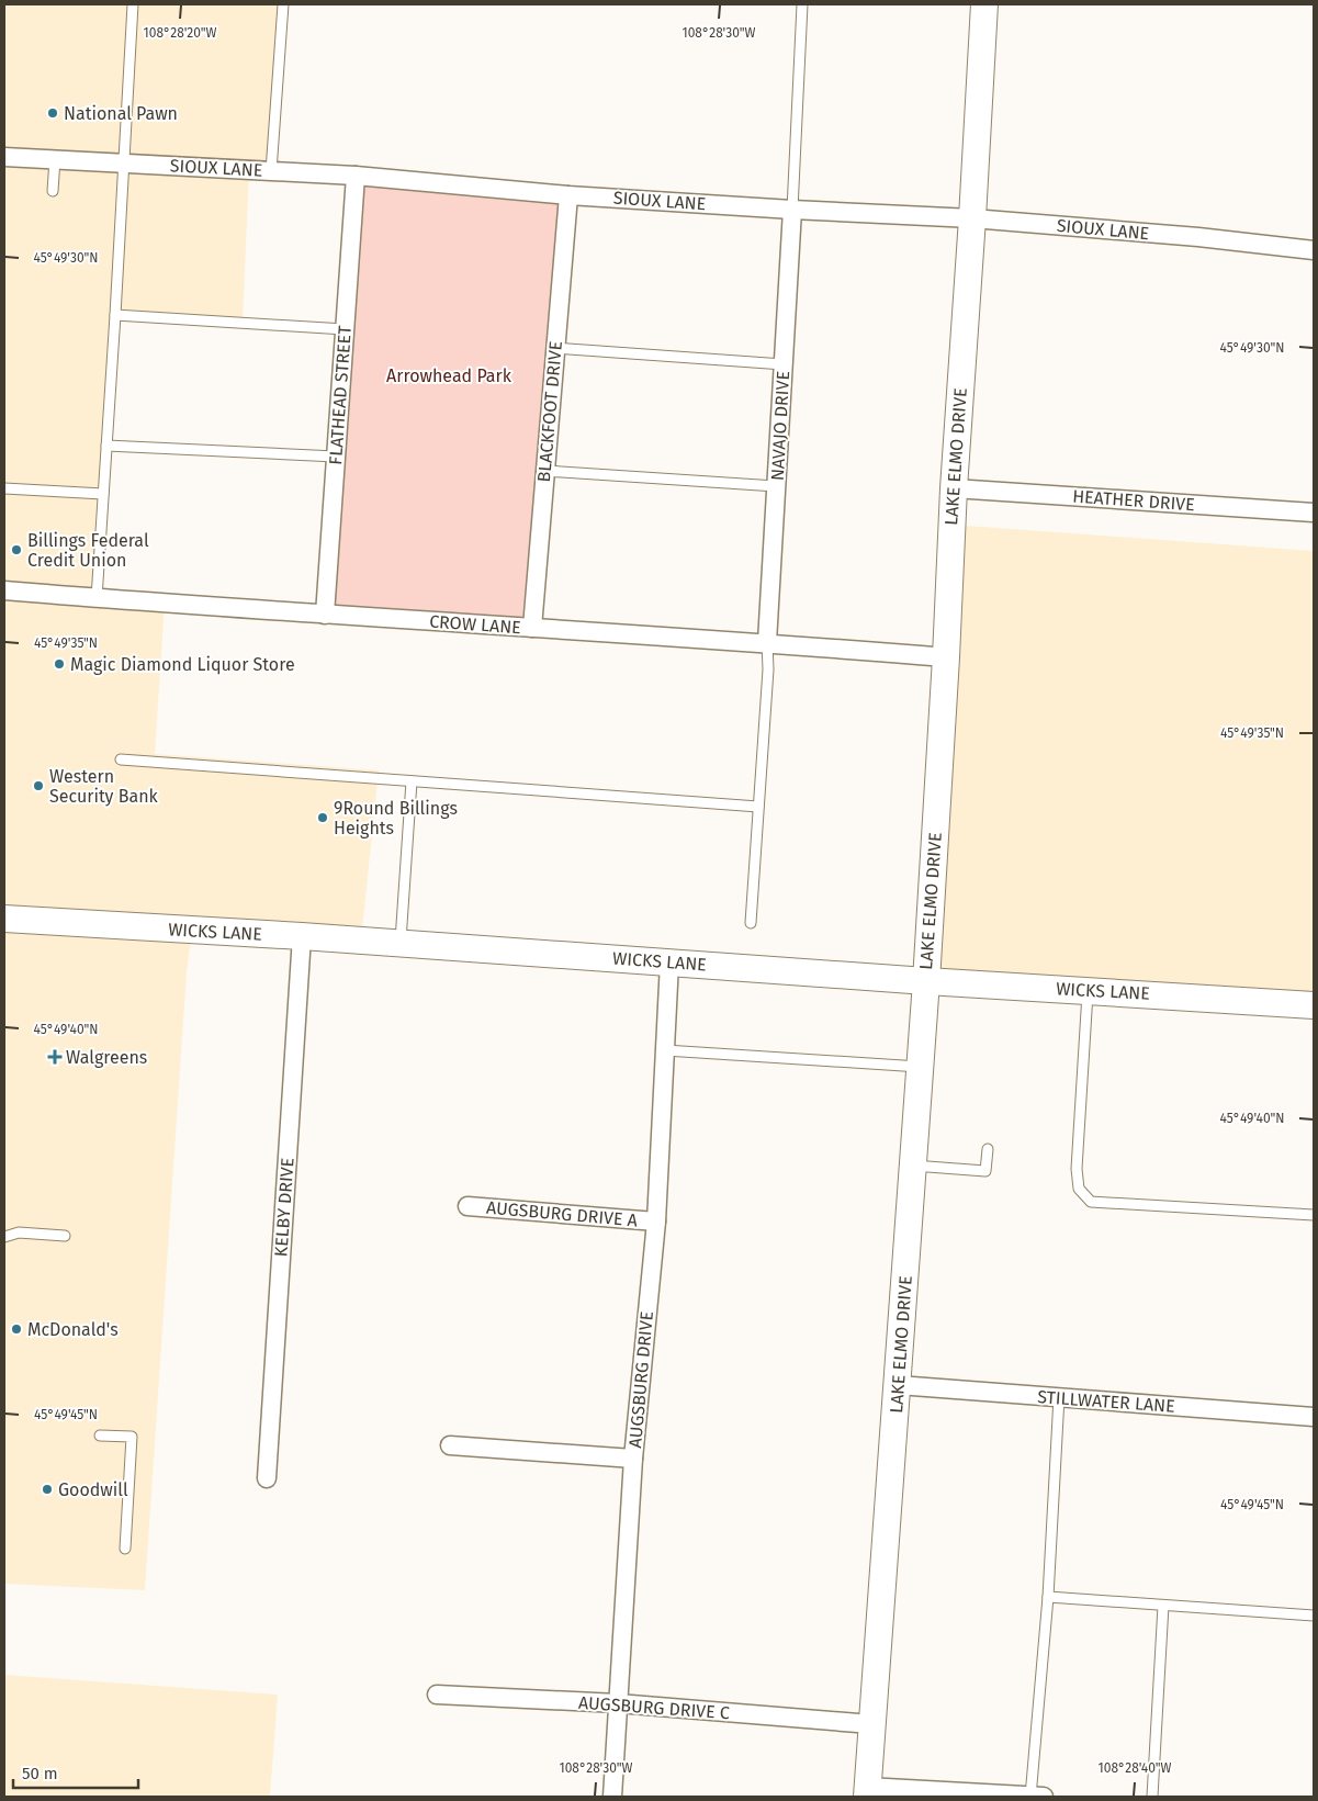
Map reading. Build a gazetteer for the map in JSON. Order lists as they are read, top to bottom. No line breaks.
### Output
{"streets":{"main road":["LAKE ELMO DRIVE","WICKS LANE"],"street":["SIOUX LANE","FLATHEAD STREET","BLACKFOOT DRIVE","NAVAJO DRIVE","HEATHER DRIVE","CROW LANE","KELBY DRIVE","AUGSBURG DRIVE A","AUGSBURG DRIVE","STILLWATER LANE","AUGSBURG DRIVE C"]},"crossings":[["SIOUX LANE","FLATHEAD STREET"],["SIOUX LANE","BLACKFOOT DRIVE"],["SIOUX LANE","NAVAJO DRIVE"],["SIOUX LANE","LAKE ELMO DRIVE"],["FLATHEAD STREET","CROW LANE"],["BLACKFOOT DRIVE","CROW LANE"],["NAVAJO DRIVE","CROW LANE"],["LAKE ELMO DRIVE","HEATHER DRIVE"],["LAKE ELMO DRIVE","CROW LANE"],["LAKE ELMO DRIVE","WICKS LANE"],["LAKE ELMO DRIVE","STILLWATER LANE"],["LAKE ELMO DRIVE","AUGSBURG DRIVE C"],["WICKS LANE","KELBY DRIVE"],["WICKS LANE","AUGSBURG DRIVE"],["AUGSBURG DRIVE A","AUGSBURG DRIVE"],["AUGSBURG DRIVE","AUGSBURG DRIVE C"]],"parks":["Arrowhead Park"],"places":{"other":["National Pawn","Billings Federal Credit Union","Magic Diamond Liquor Store","Western Security Bank","9Round Billings Heights","McDonald's","Goodwill"],"health":["Walgreens"]},"scale_bar":"50 m","coordinates":["108°28'20\"W","108°28'30\"W","45°49'30\"N","45°49'35\"N","45°49'40\"N","45°49'45\"N","108°28'40\"W"]}
